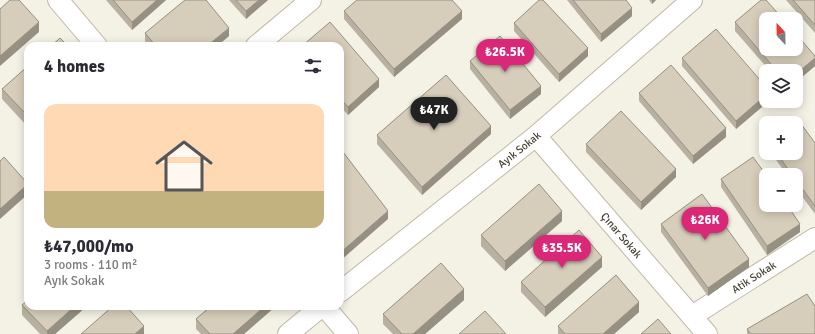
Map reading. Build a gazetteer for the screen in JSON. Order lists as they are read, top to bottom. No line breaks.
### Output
{"streets":{"street":["Ayık Sokak","Çınar Sokak","Atik Sokak"]},"crossings":[["Ayık Sokak","Çınar Sokak"],["Çınar Sokak","Atik Sokak"]],"north":"top","page":{"map_buttons":["+","−"],"price":["₺26.5K","₺47K","₺26K","₺35.5K"],"heading":"4 homes","list":[{"name":"₺47,000/mo","note":"3 rooms · 110 m² · Ayık Sokak"}]}}
